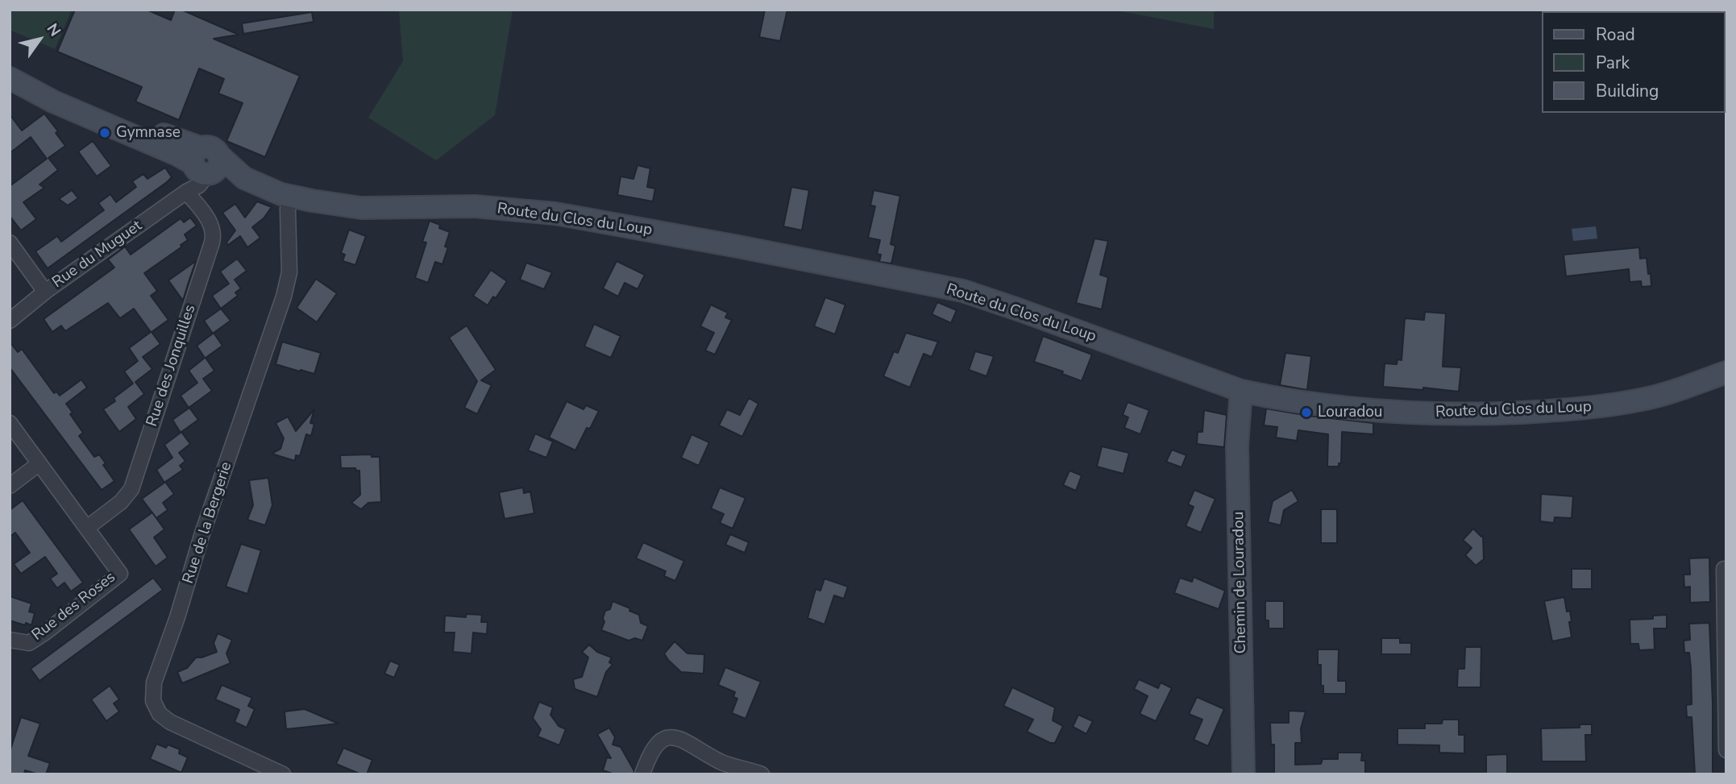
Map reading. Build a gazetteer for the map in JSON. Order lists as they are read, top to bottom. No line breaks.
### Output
{"streets":{"street":["Route du Clos du Loup","Rue du Muguet","Rue des Jonquilles","Rue de la Bergerie","Chemin de Louradou","Rue des Roses"]},"crossings":[["Route du Clos du Loup","Rue du Muguet"],["Route du Clos du Loup","Rue de la Bergerie"],["Route du Clos du Loup","Chemin de Louradou"],["Rue du Muguet","Rue des Jonquilles"],["Rue des Jonquilles","Rue des Roses"]],"places":["Gymnase","Louradou"],"legend":["Road","Park","Building"],"north":"top right"}
